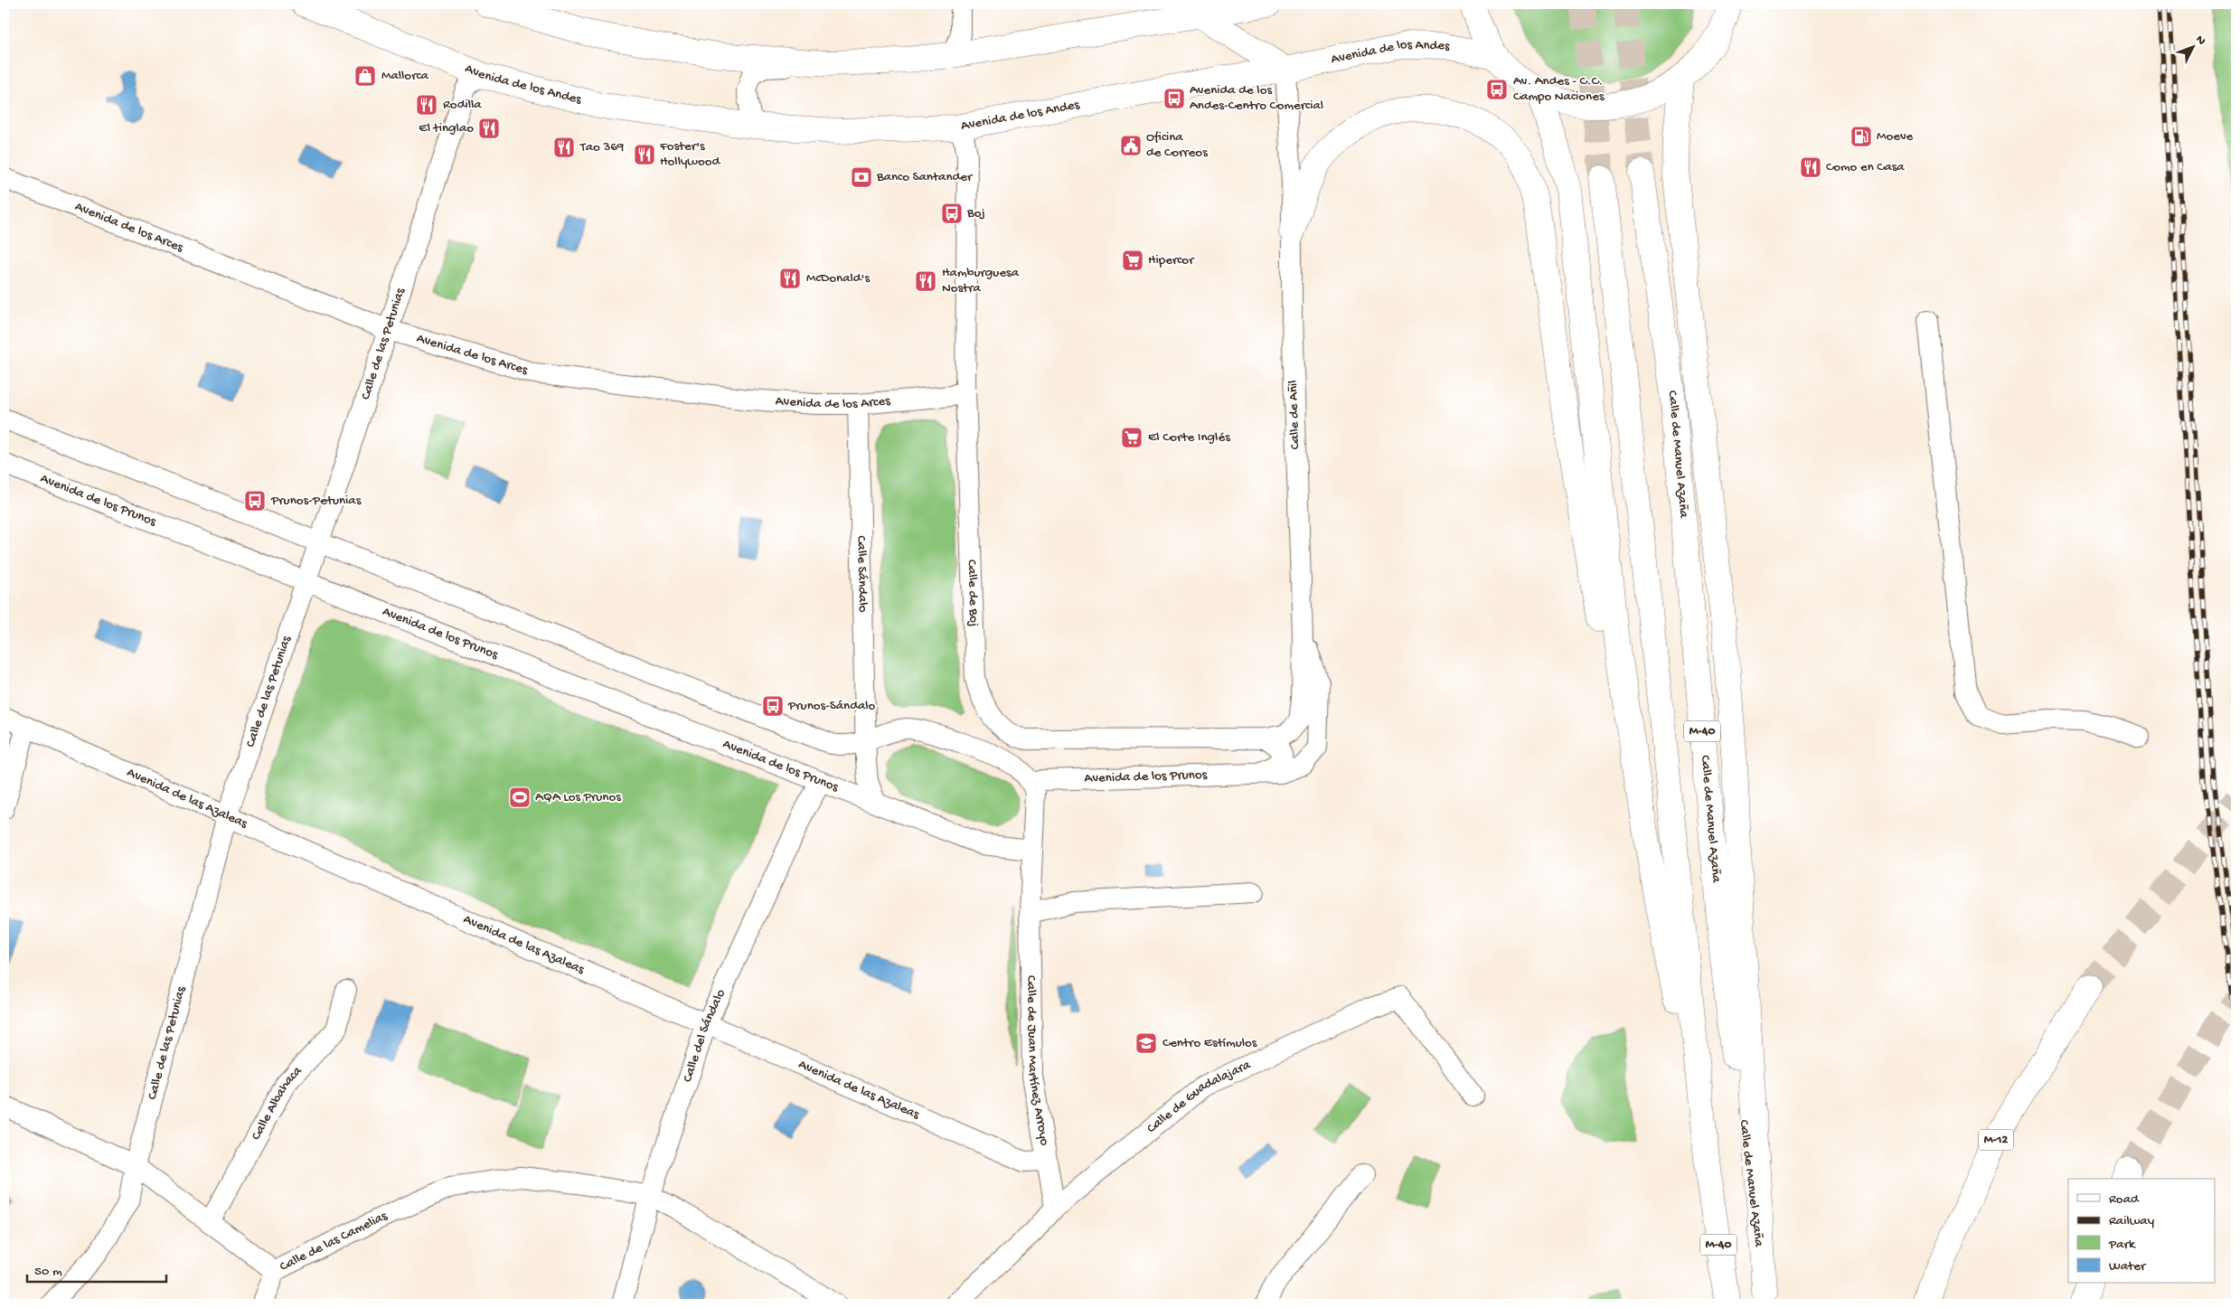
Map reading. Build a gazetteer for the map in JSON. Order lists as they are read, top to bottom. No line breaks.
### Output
{"streets":{"main road":["Avenida de los Andes","Calle de Manuel Azaña","M-40","M-12"],"street":["Avenida de los Arces","Calle de las Petunias","Calle de Añil","Avenida de los Prunos","Calle Sándalo","Calle de Boj","Avenida de las Azaleas","Calle del Sándalo","Calle de Juan Martínez Arroyo","Calle de Guadalajara","Calle Albahaca","Calle de las Camelias"]},"crossings":[["Avenida de los Andes","Calle de las Petunias"],["Avenida de los Andes","Calle de Añil"],["Avenida de los Andes","Calle de Boj"],["Avenida de los Arces","Calle de las Petunias"],["Avenida de los Arces","Calle Sándalo"],["Avenida de los Arces","Calle de Boj"],["Calle de las Petunias","Avenida de los Prunos"],["Calle de las Petunias","Avenida de las Azaleas"],["Calle de las Petunias","Calle de las Camelias"],["Calle de Añil","Avenida de los Prunos"],["Calle de Añil","Calle de Boj"],["Avenida de los Prunos","Calle del Sándalo"],["Avenida de los Prunos","Calle de Juan Martínez Arroyo"],["Avenida de las Azaleas","Calle del Sándalo"],["Avenida de las Azaleas","Calle de Juan Martínez Arroyo"],["Calle del Sándalo","Calle de las Camelias"],["Calle de Juan Martínez Arroyo","Calle de Guadalajara"],["Calle Albahaca","Calle de las Camelias"]],"places":{"shop":["Mallorca"],"bus stop":["Av. Andes - C.C. Campo Naciones","Avenida de los Andes-Centro Comercial","Boj","Prunos-Petunias","Prunos-Sándalo"],"restaurant":["Rodilla","El tinglao","Tao 369","Foster's Hollywood","Como en Casa","McDonald's","Hamburguesa Nostra"],"fuel station":["Moeve"],"public building":["Oficina de Correos"],"bank":["Banco Santander"],"supermarket":["Hipercor","El Corte Inglés"],"sports":["AQA Los Prunos"],"school or university":["Centro Estímulos"]},"legend":["Road","Railway","Park","Water"],"scale_bar":"50 m","north":"top right"}
